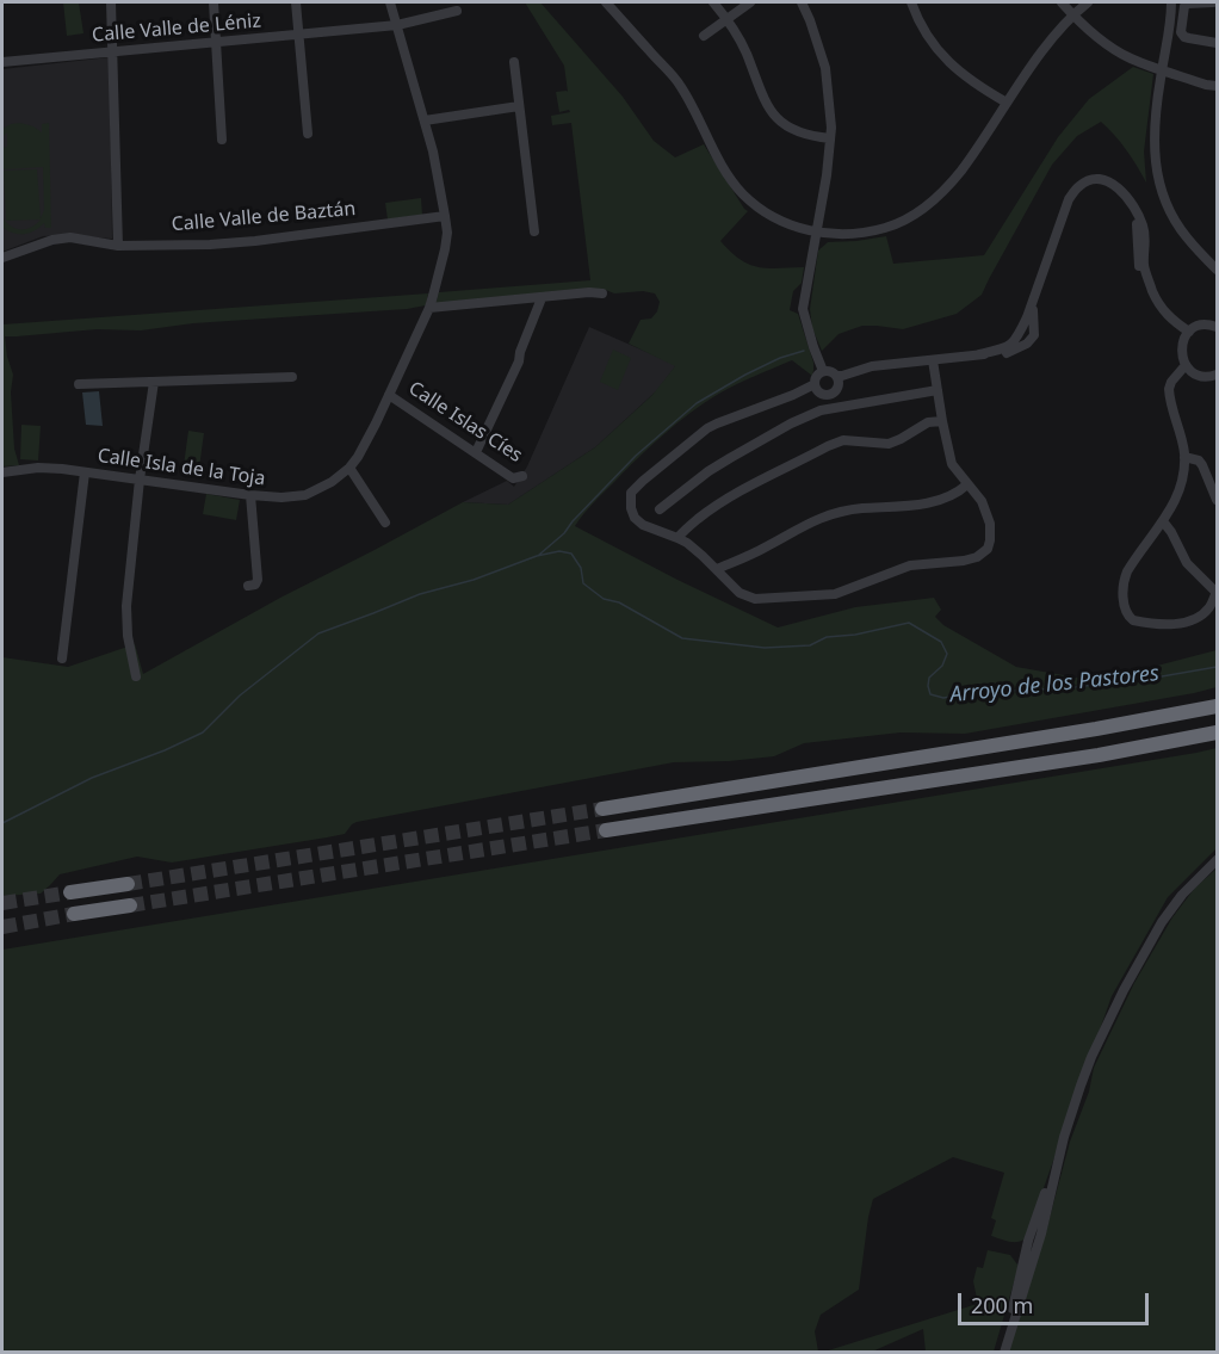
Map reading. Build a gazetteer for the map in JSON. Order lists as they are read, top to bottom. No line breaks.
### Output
{"streets":{"street":["Calle Valle de Léniz","Calle Valle de Baztán","Calle Islas Cíes","Calle Isla de la Toja"]},"crossings":[["Calle Valle de Léniz","Calle Isla de la Toja"],["Calle Valle de Baztán","Calle Isla de la Toja"],["Calle Islas Cíes","Calle Isla de la Toja"]],"water":["Arroyo de los Pastores"],"scale_bar":"200 m"}
